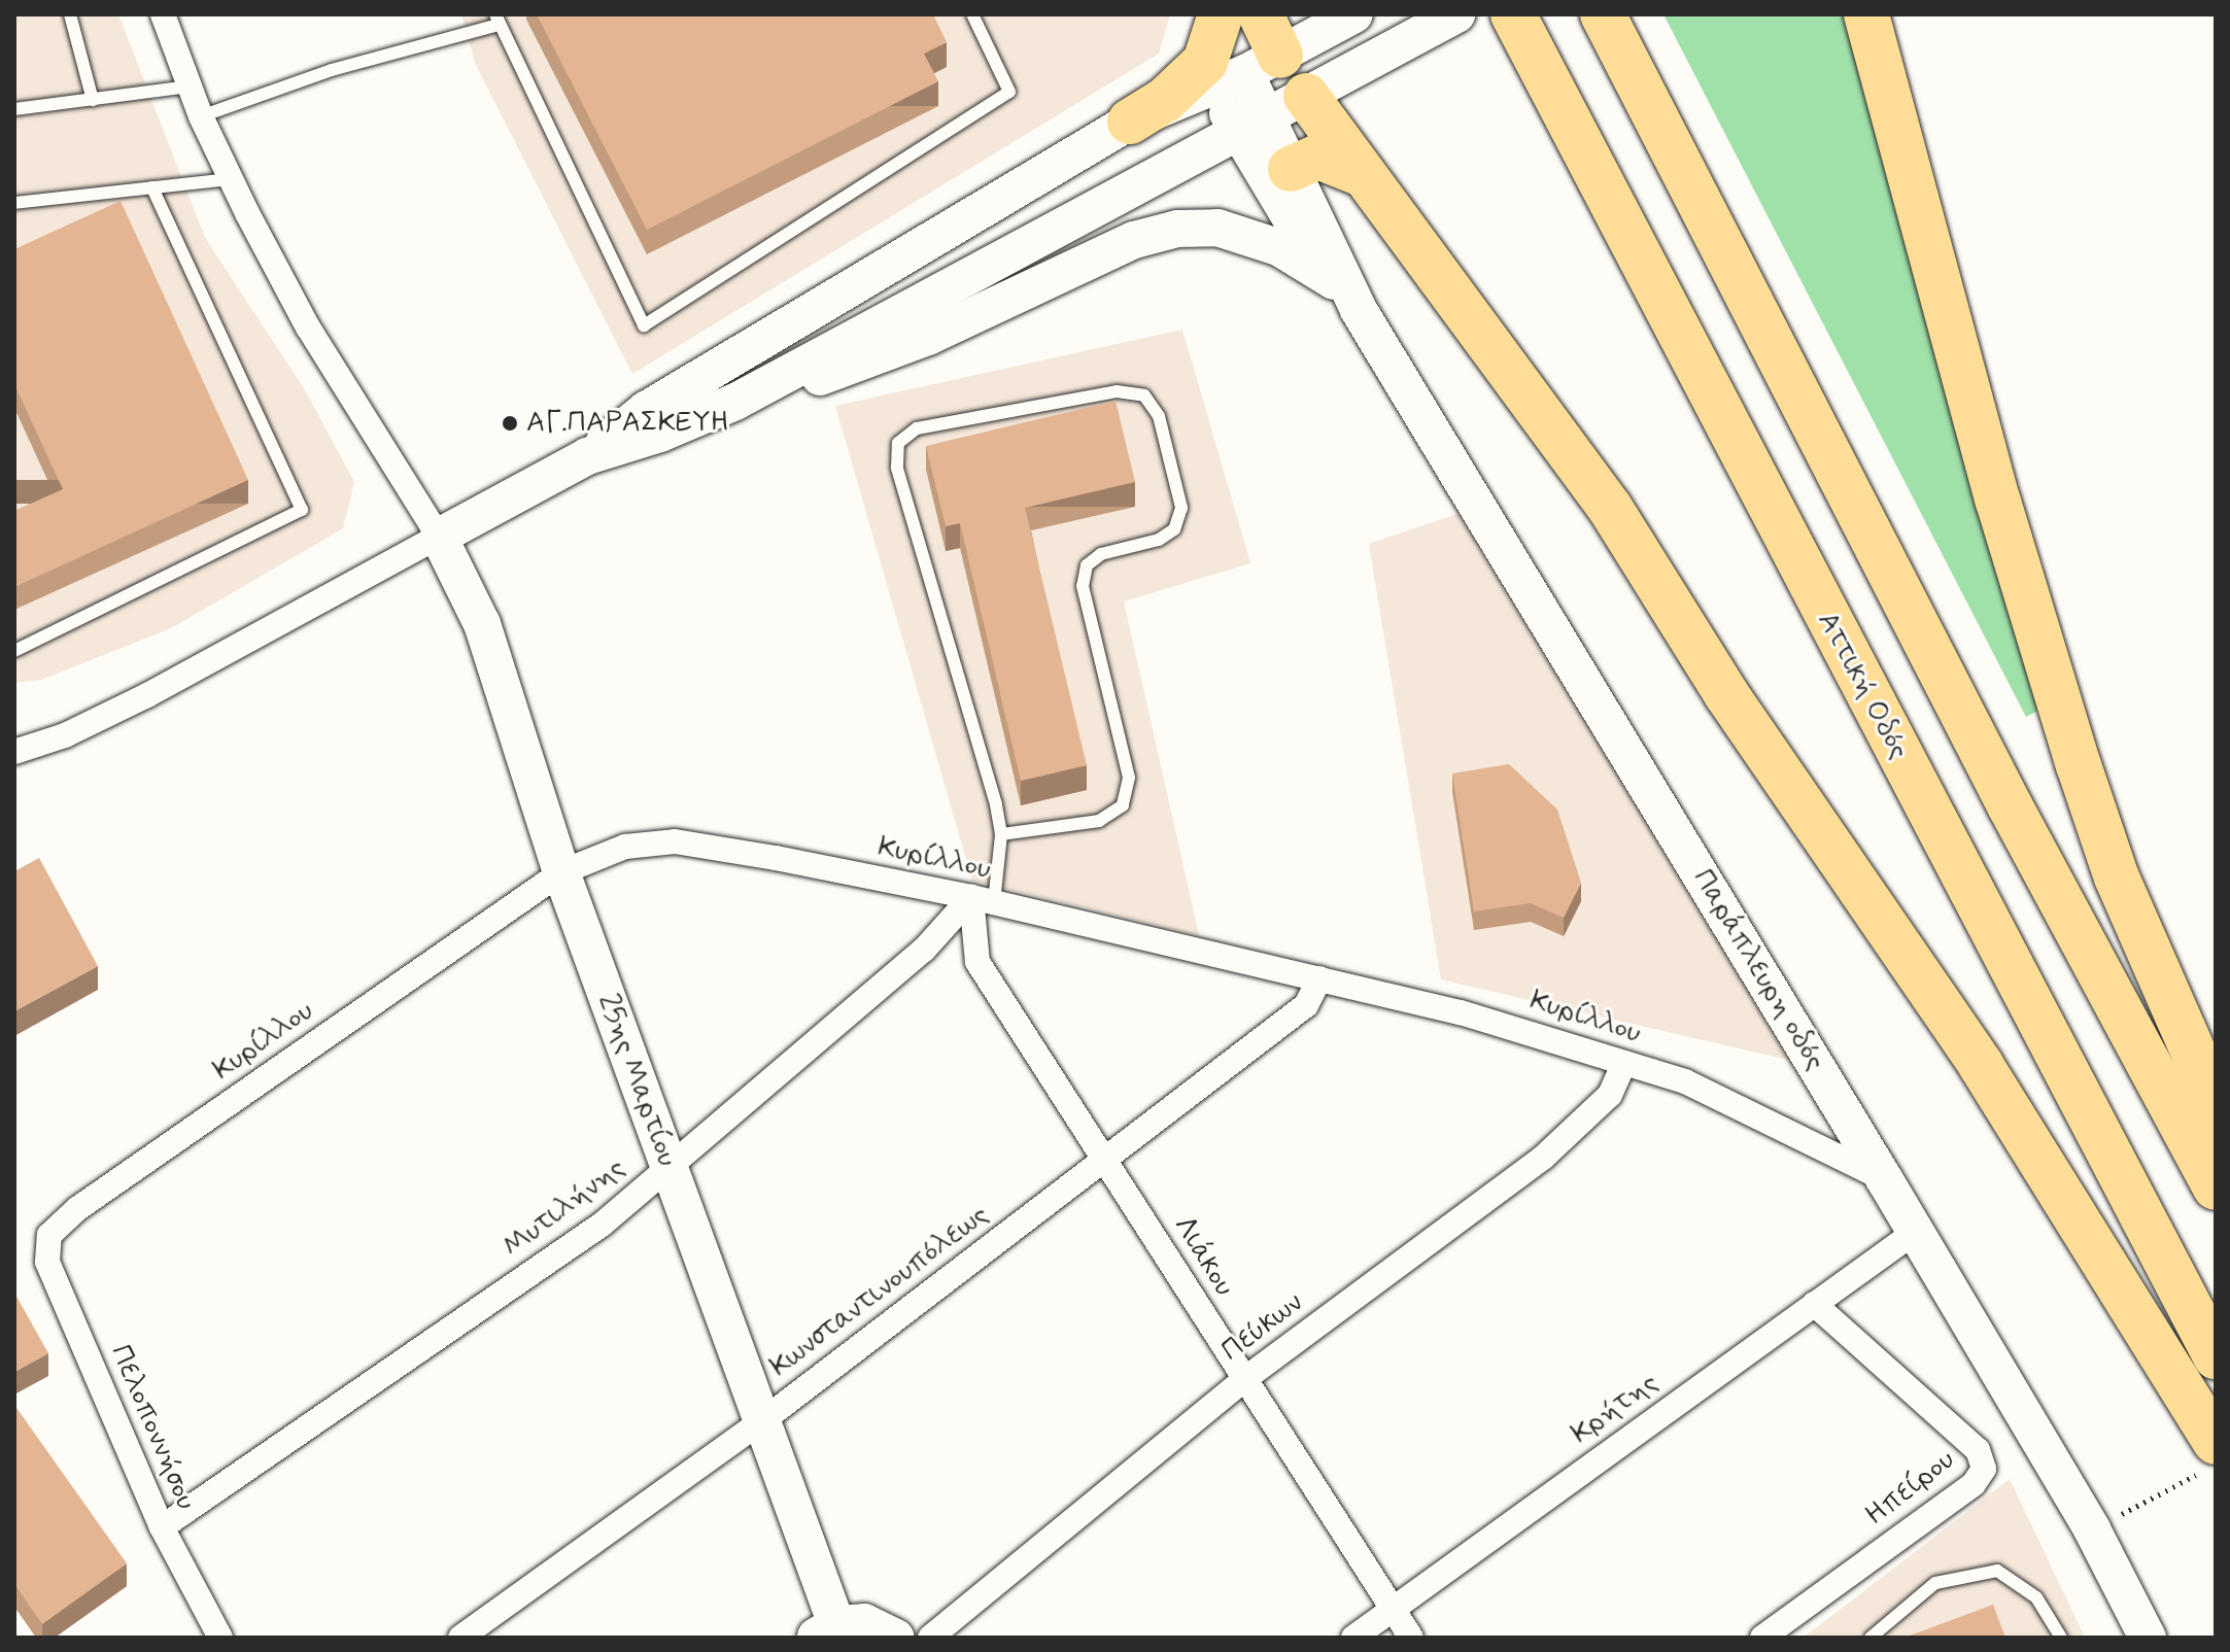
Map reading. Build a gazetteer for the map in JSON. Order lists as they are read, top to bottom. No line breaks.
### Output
{"streets":{"highway":["Αττική Οδός"],"street":["Κυρίλλου","Παράπλευρη οδός","25ης Μαρτίου","Μυτιλήνης","Λιάκου","Κωνσταντινουπόλεως","Πεύκων","Κρήτης","Πελοποννήσου","Ηπείρου"]},"crossings":[["Κυρίλλου","Παράπλευρη οδός"],["Κυρίλλου","25ης Μαρτίου"],["Κυρίλλου","Μυτιλήνης"],["Κυρίλλου","Λιάκου"],["Κυρίλλου","Κωνσταντινουπόλεως"],["Κυρίλλου","Πεύκων"],["Κυρίλλου","Πελοποννήσου"],["Παράπλευρη οδός","Κρήτης"],["25ης Μαρτίου","Μυτιλήνης"],["25ης Μαρτίου","Κωνσταντινουπόλεως"],["Μυτιλήνης","Λιάκου"],["Μυτιλήνης","Πελοποννήσου"],["Λιάκου","Κωνσταντινουπόλεως"],["Λιάκου","Πεύκων"],["Λιάκου","Κρήτης"],["Κρήτης","Ηπείρου"]],"places":["ΑΓ.ΠΑΡΑΣΚΕΥΗ"]}
